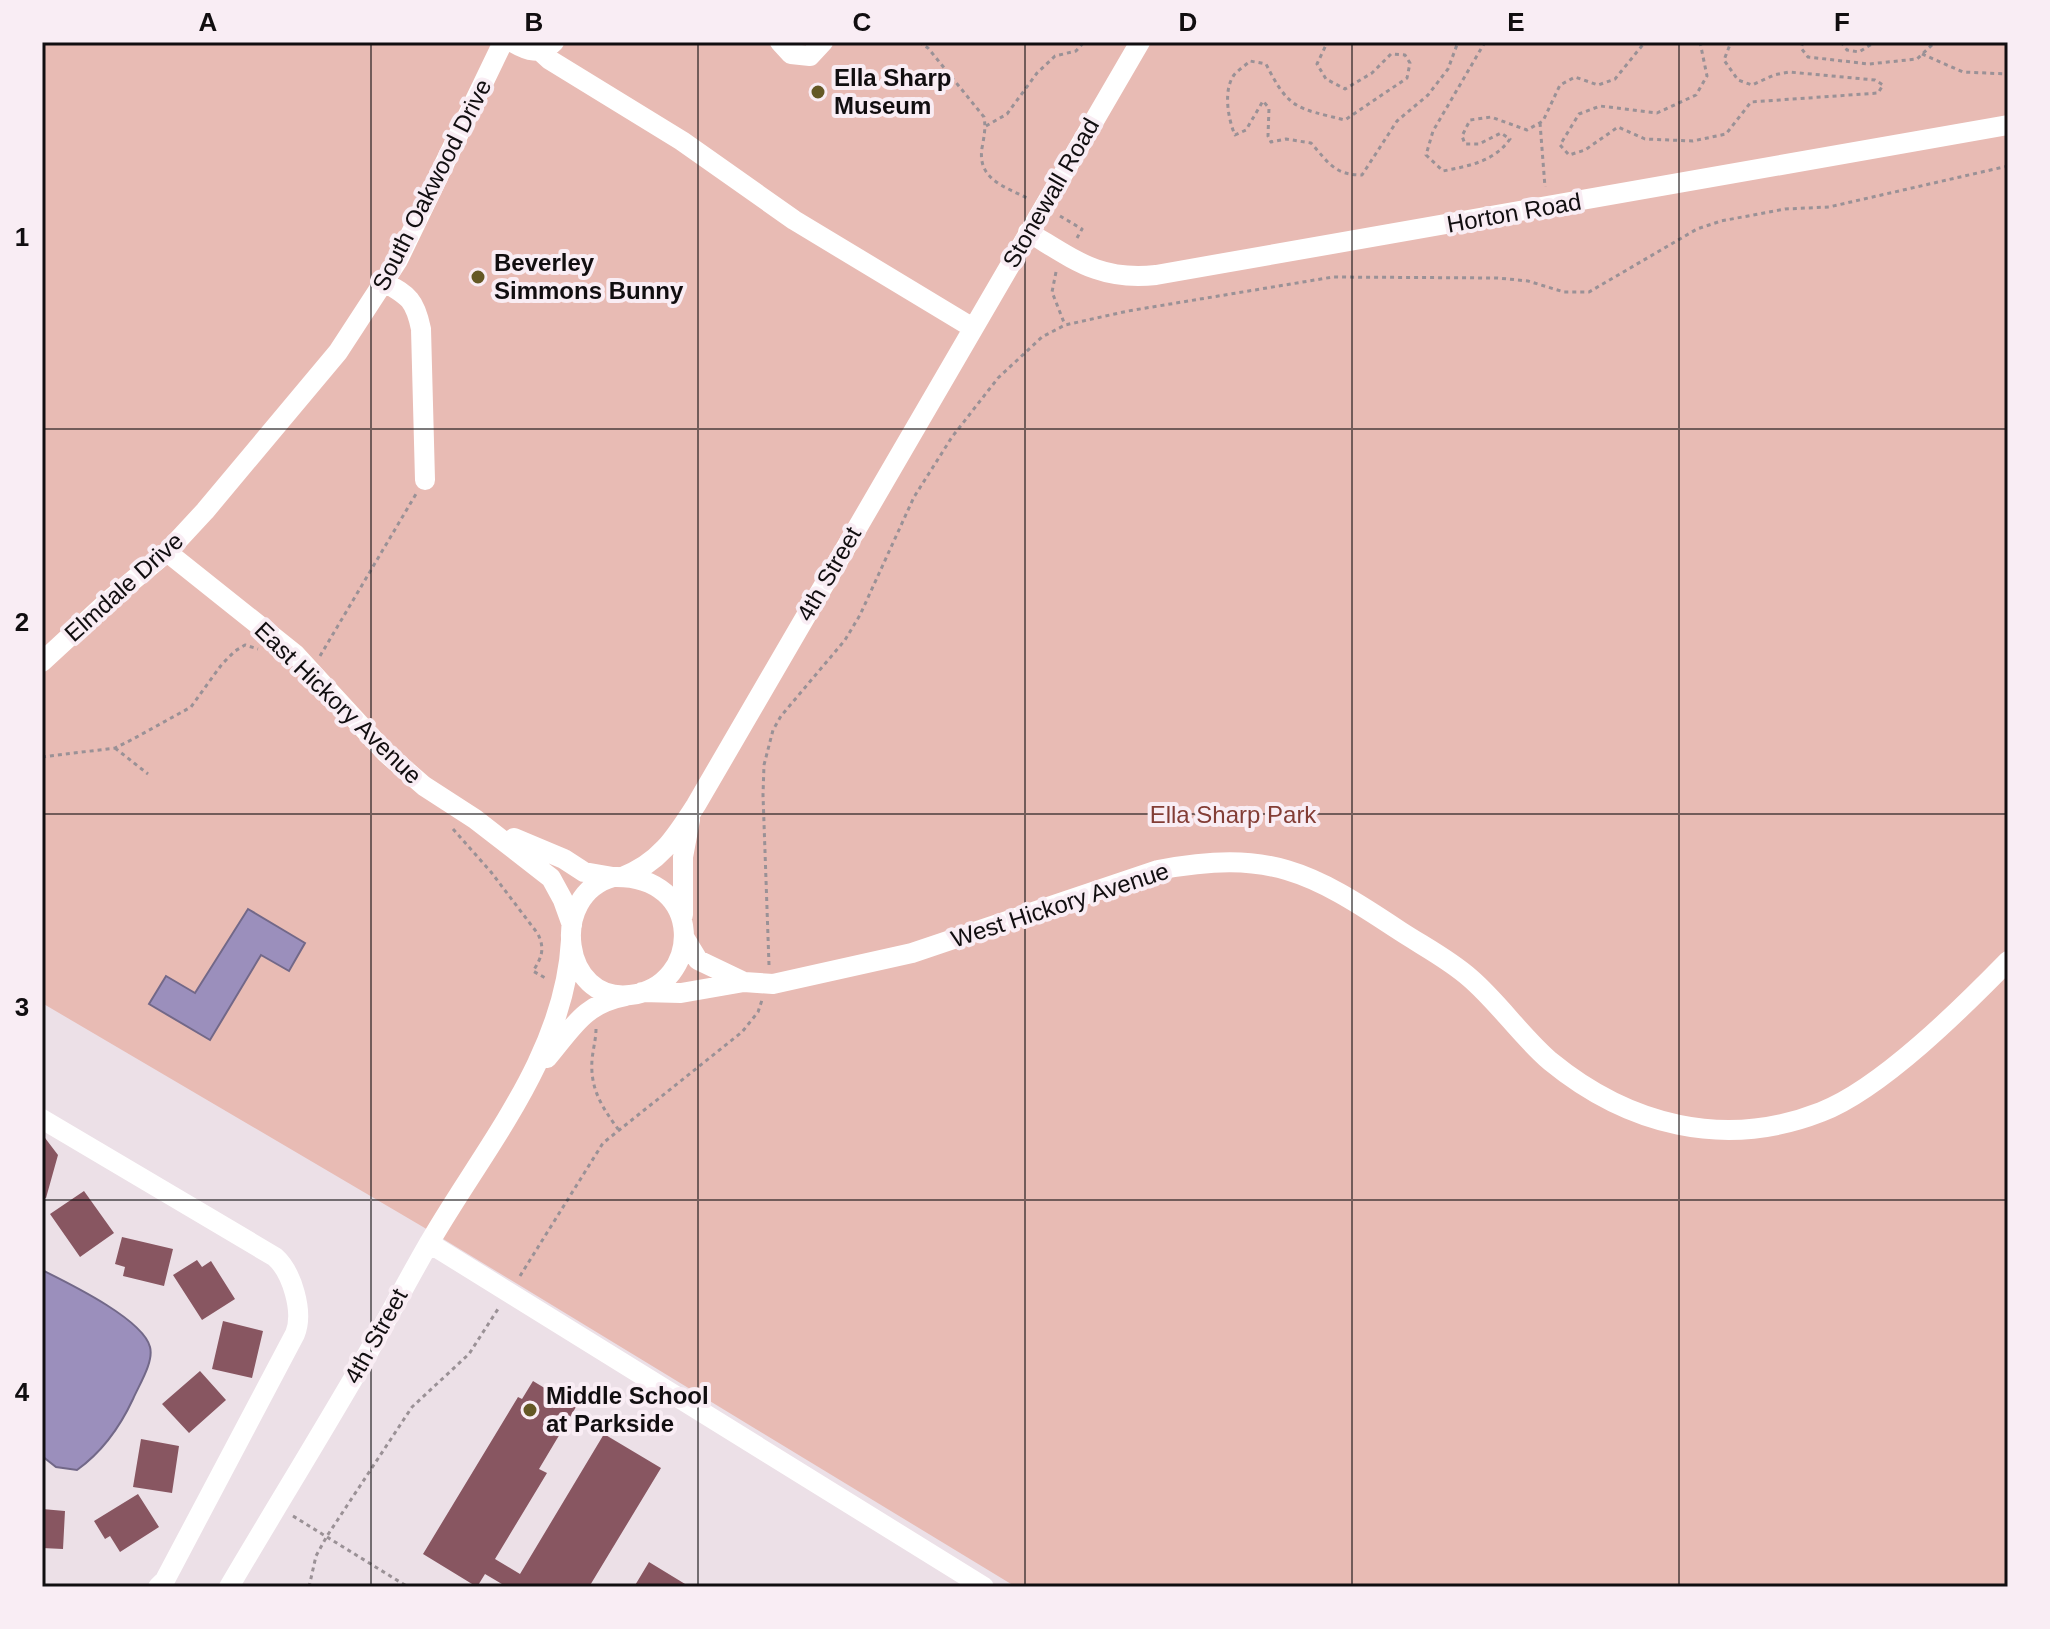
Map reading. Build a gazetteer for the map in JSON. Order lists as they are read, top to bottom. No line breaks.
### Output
{"streets":{"street":["South Oakwood Drive","Stonewall Road","Horton Road","4th Street","Elmdale Drive","East Hickory Avenue","West Hickory Avenue"]},"crossings":[["South Oakwood Drive","Elmdale Drive"],["Stonewall Road","Horton Road"],["Stonewall Road","4th Street"],["4th Street","East Hickory Avenue"],["4th Street","West Hickory Avenue"],["Elmdale Drive","East Hickory Avenue"],["East Hickory Avenue","West Hickory Avenue"]],"parks":["Ella Sharp Park"],"places":["Ella Sharp Museum","Beverley Simmons Bunny","Middle School at Parkside"],"grid":{"columns":["A","B","C","D","E","F"],"rows":["1","2","3","4"]}}
